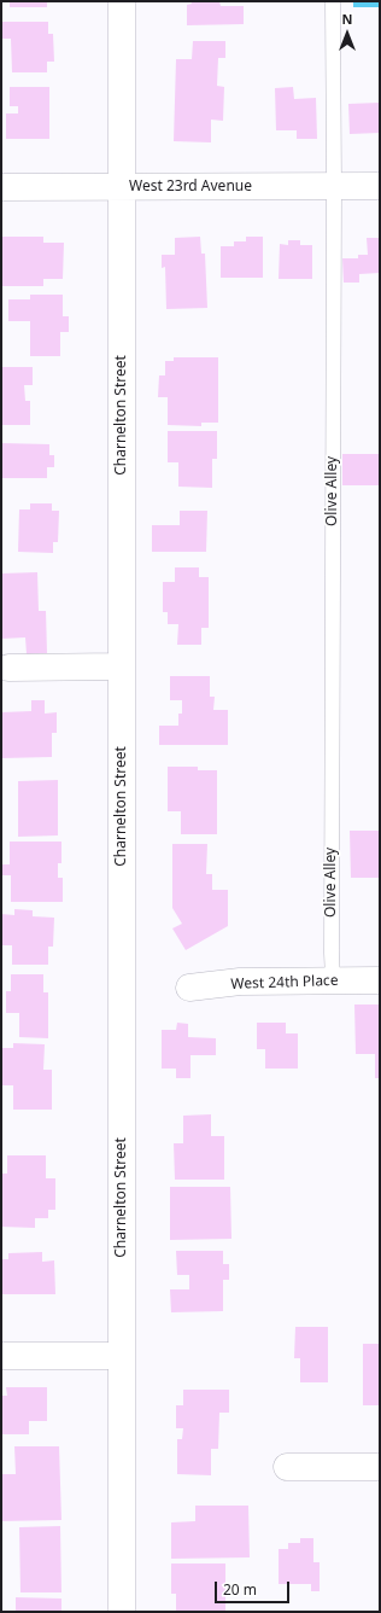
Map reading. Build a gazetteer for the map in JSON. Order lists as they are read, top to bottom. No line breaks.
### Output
{"streets":{"street":["West 23rd Avenue","Charnelton Street","West 24th Place"],"lane":["Olive Alley"]},"crossings":[["West 23rd Avenue","Charnelton Street"],["West 23rd Avenue","Olive Alley"],["Olive Alley","West 24th Place"]],"scale_bar":"20 m","north":"top"}
